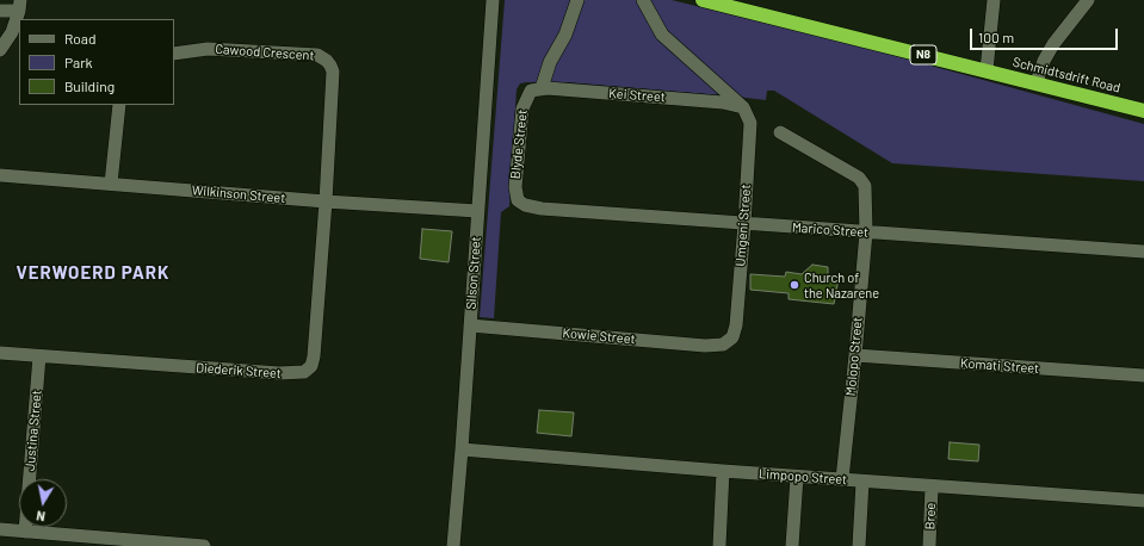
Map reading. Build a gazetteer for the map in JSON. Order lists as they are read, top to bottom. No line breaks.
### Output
{"streets":{"highway":["N8","Schmidtsdrift Road"],"street":["Cawood Crescent","Kei Street","Blyde Street","Wilkinson Street","Umgeni Street","Marico Street","Silson Street","Kowie Street","Molopo Street","Komati Street","Diederik Street","Justina Street","Limpopo Street","Bree"]},"crossings":[["Cawood Crescent","Wilkinson Street"],["Cawood Crescent","Diederik Street"],["Kei Street","Blyde Street"],["Kei Street","Umgeni Street"],["Blyde Street","Marico Street"],["Wilkinson Street","Silson Street"],["Wilkinson Street","Diederik Street"],["Umgeni Street","Marico Street"],["Umgeni Street","Kowie Street"],["Marico Street","Molopo Street"],["Silson Street","Kowie Street"],["Silson Street","Limpopo Street"],["Molopo Street","Komati Street"],["Molopo Street","Limpopo Street"],["Diederik Street","Justina Street"],["Limpopo Street","Bree"]],"districts":["VERWOERD PARK"],"places":["Church of the Nazarene"],"legend":["Road","Park","Building"],"scale_bar":"100 m","north":"bottom"}
